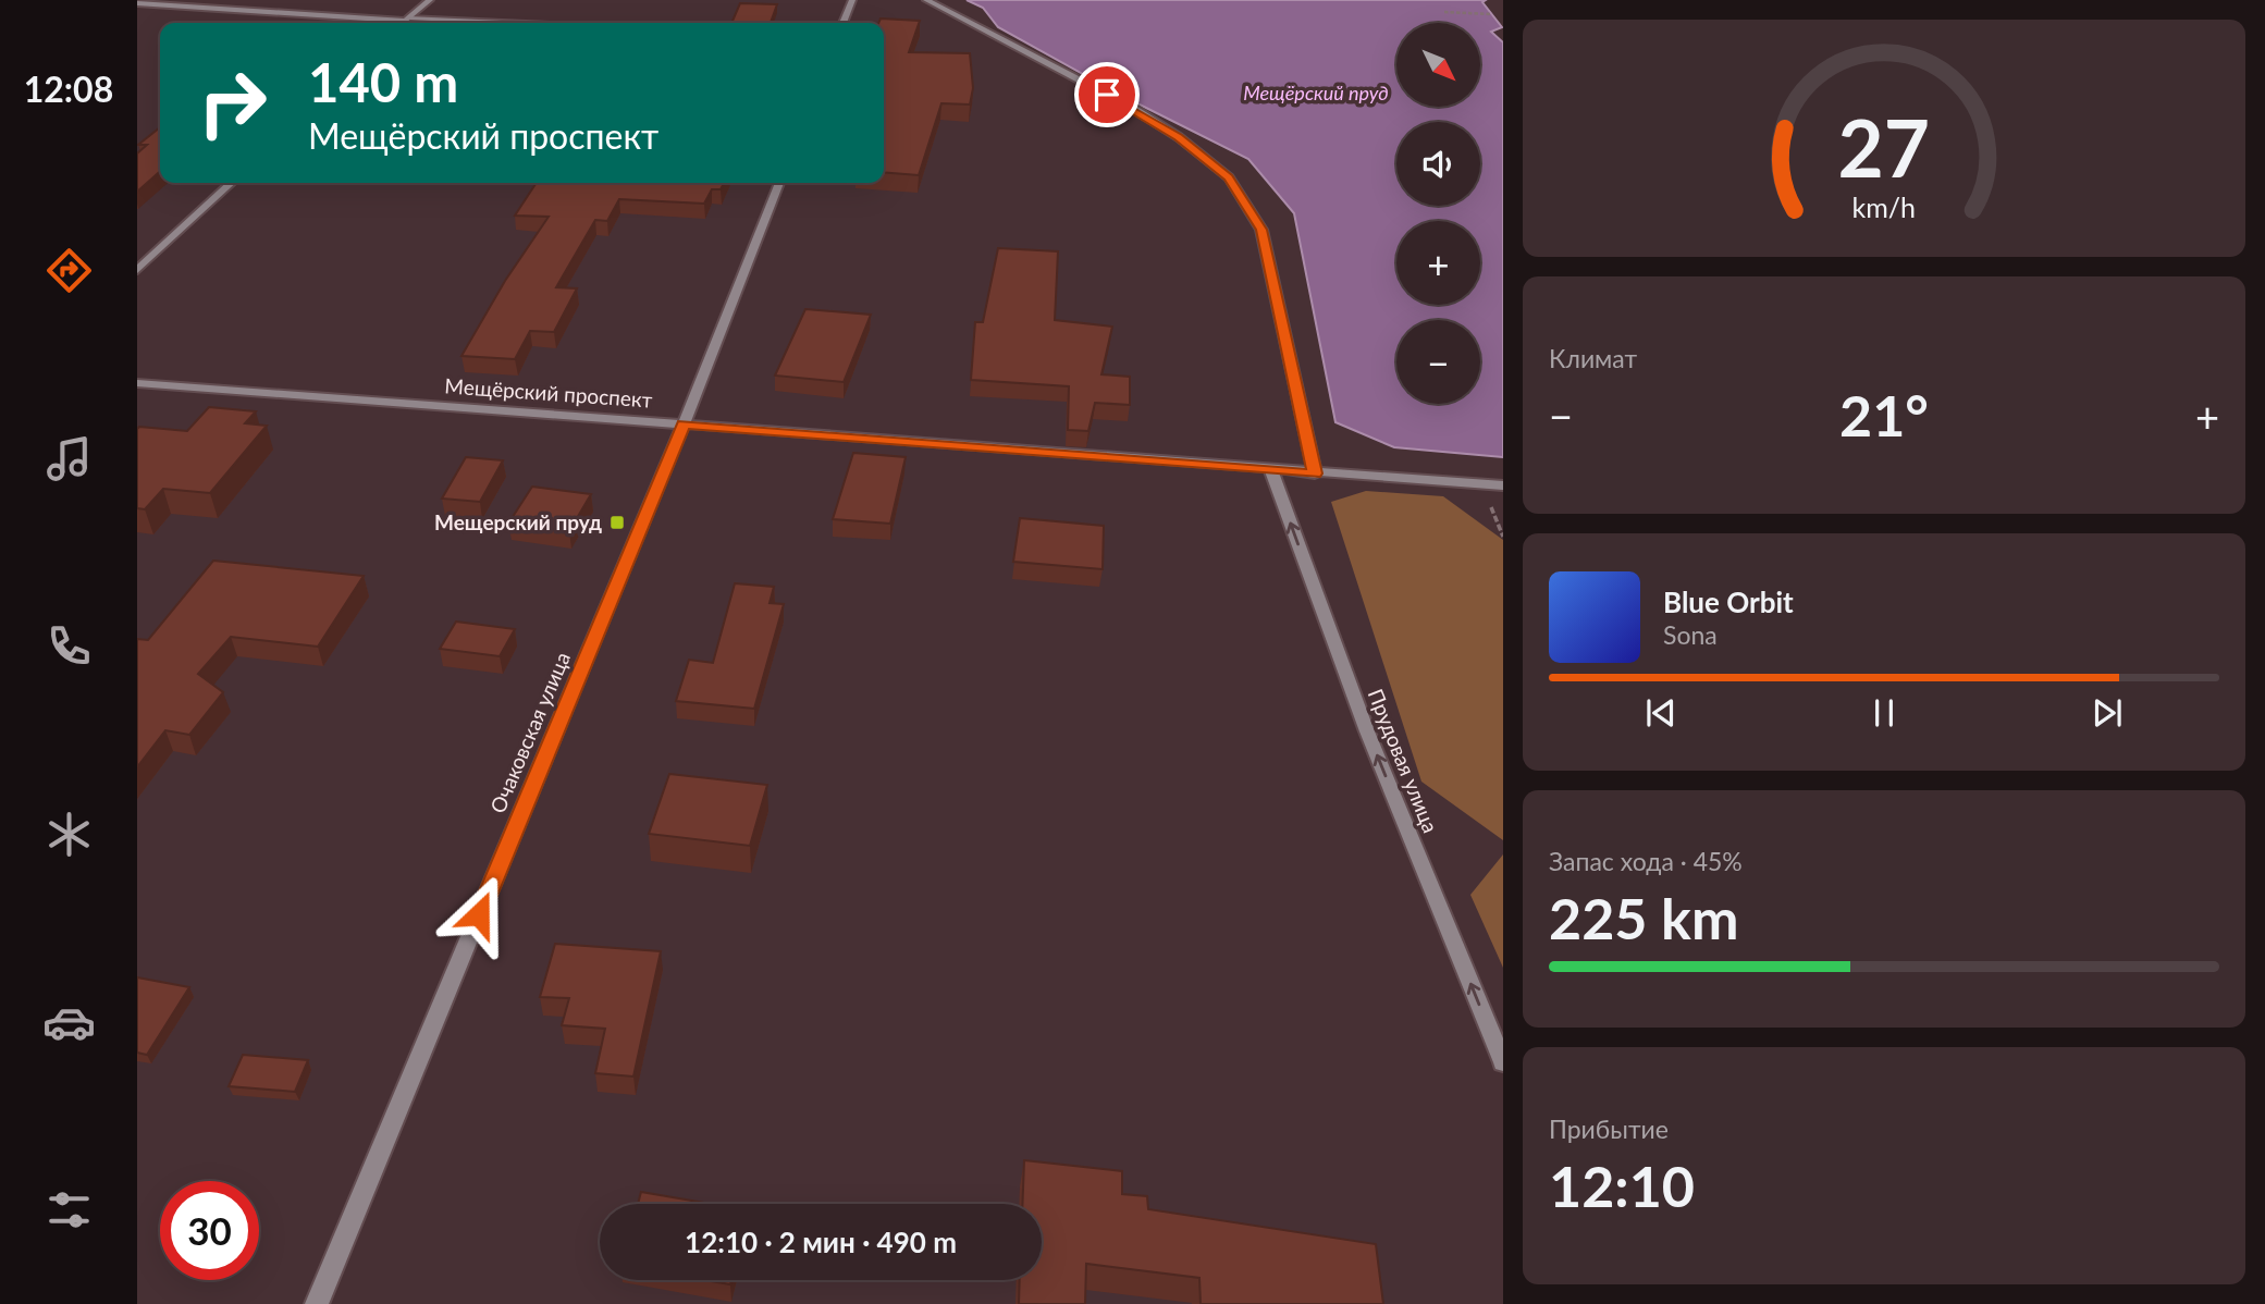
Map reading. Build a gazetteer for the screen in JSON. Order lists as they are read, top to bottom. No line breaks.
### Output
{"streets":{"street":["Мещёрский проспект","Очаковская улица","Прудовая улица"]},"crossings":[["Мещёрский проспект","Очаковская улица"],["Мещёрский проспект","Прудовая улица"]],"one_way":["Прудовая улица"],"water":["Мещёрский пруд"],"places":{"transit":["Мещерский пруд"]},"north":"bottom right","page":{"tabs":"12:08","map_buttons":["+","−"],"turn":["140 m","Мещёрский проспект"],"tile":["Климат",["Запас хода · 45%","225 km"],["Прибытие","12:10"]],"heat":["−","21°","+"],"song":["Blue Orbit","Sona"],"limit":"30","trip":"12:10 · 2 мин · 490 m","gauge":["27","km/h"]}}
